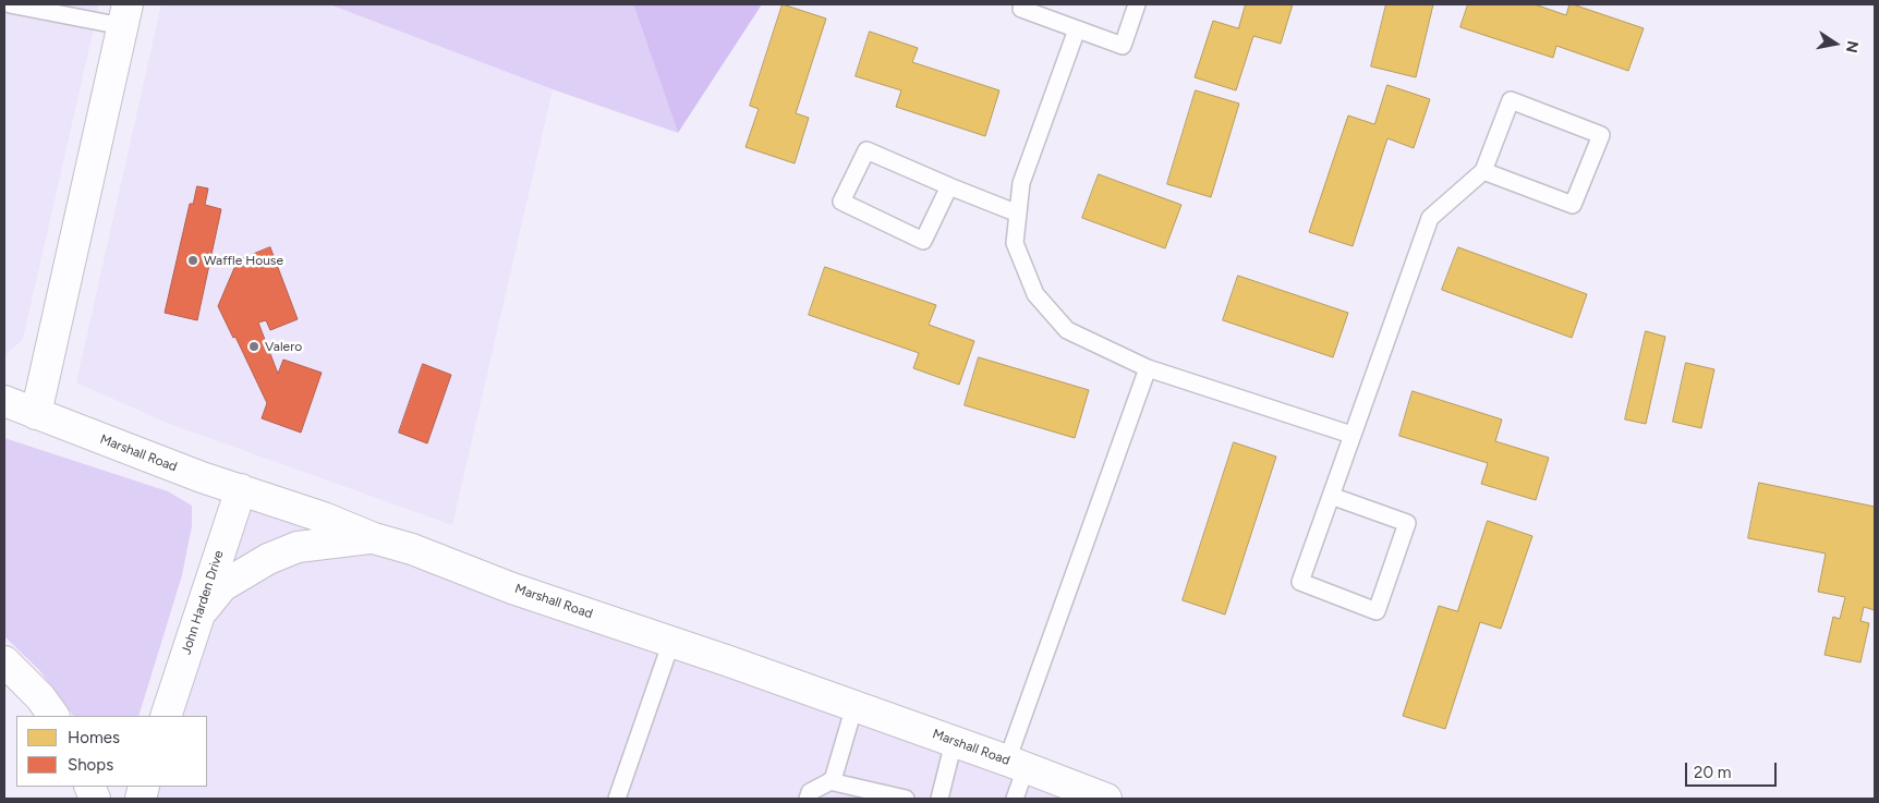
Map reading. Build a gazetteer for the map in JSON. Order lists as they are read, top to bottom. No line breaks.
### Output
{"streets":{"main road":["Marshall Road","John Harden Drive"]},"crossings":[["Marshall Road","John Harden Drive"]],"places":["Waffle House","Valero"],"legend":["Homes","Shops"],"scale_bar":"20 m","north":"right"}
